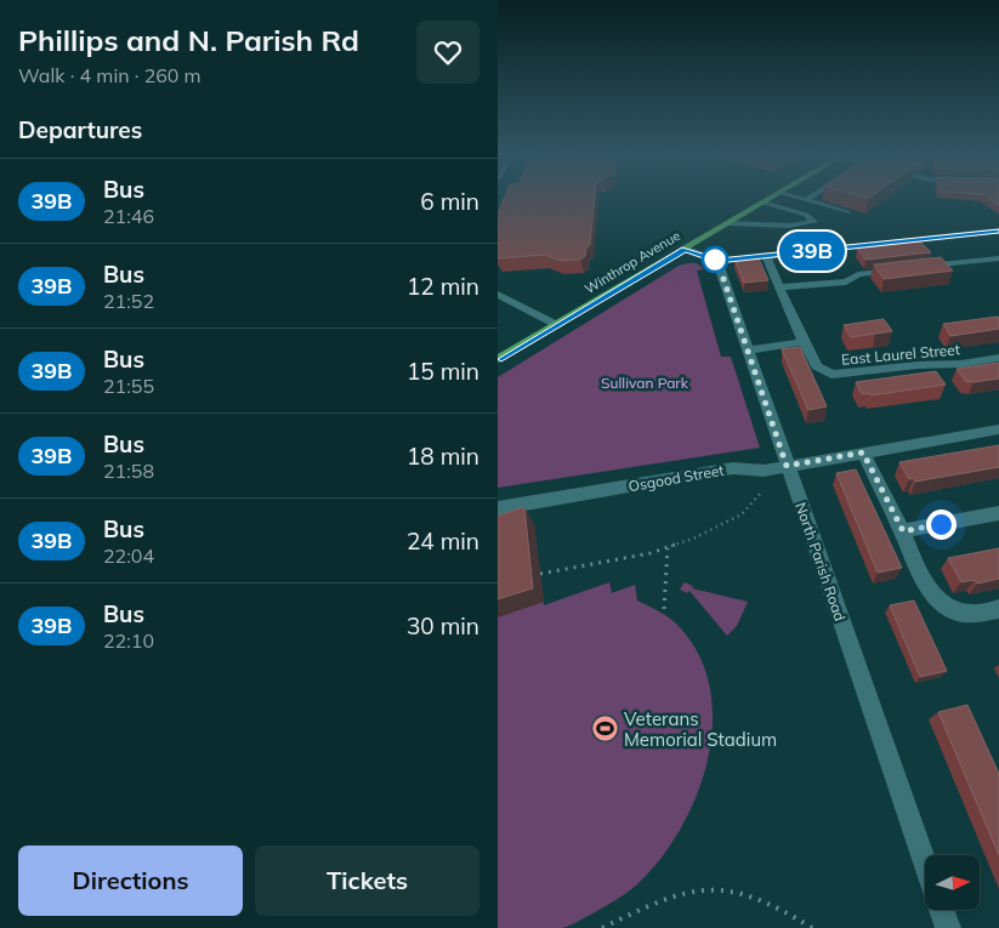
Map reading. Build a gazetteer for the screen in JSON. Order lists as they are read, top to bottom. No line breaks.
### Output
{"streets":{"main road":["Winthrop Avenue"],"street":["East Laurel Street","Osgood Street","North Parish Road"]},"crossings":[["Osgood Street","North Parish Road"]],"parks":["Sullivan Park"],"places":{"sports":["Veterans Memorial Stadium"]},"lines":["bus line 39B"],"north":"right","page":{"heading":[["Phillips and N. Parish Rd","Walk · 4 min · 260 m"],"Departures"],"on_map":"39B","list":[{"mark":"39B","name":"Bus","note":"21:46","value":"6 min"},{"mark":"39B","name":"Bus","note":"21:52","value":"12 min"},{"mark":"39B","name":"Bus","note":"21:55","value":"15 min"},{"mark":"39B","name":"Bus","note":"21:58","value":"18 min"},{"mark":"39B","name":"Bus","note":"22:04","value":"24 min"},{"mark":"39B","name":"Bus","note":"22:10","value":"30 min"}],"buttons":["Directions","Tickets"]}}
